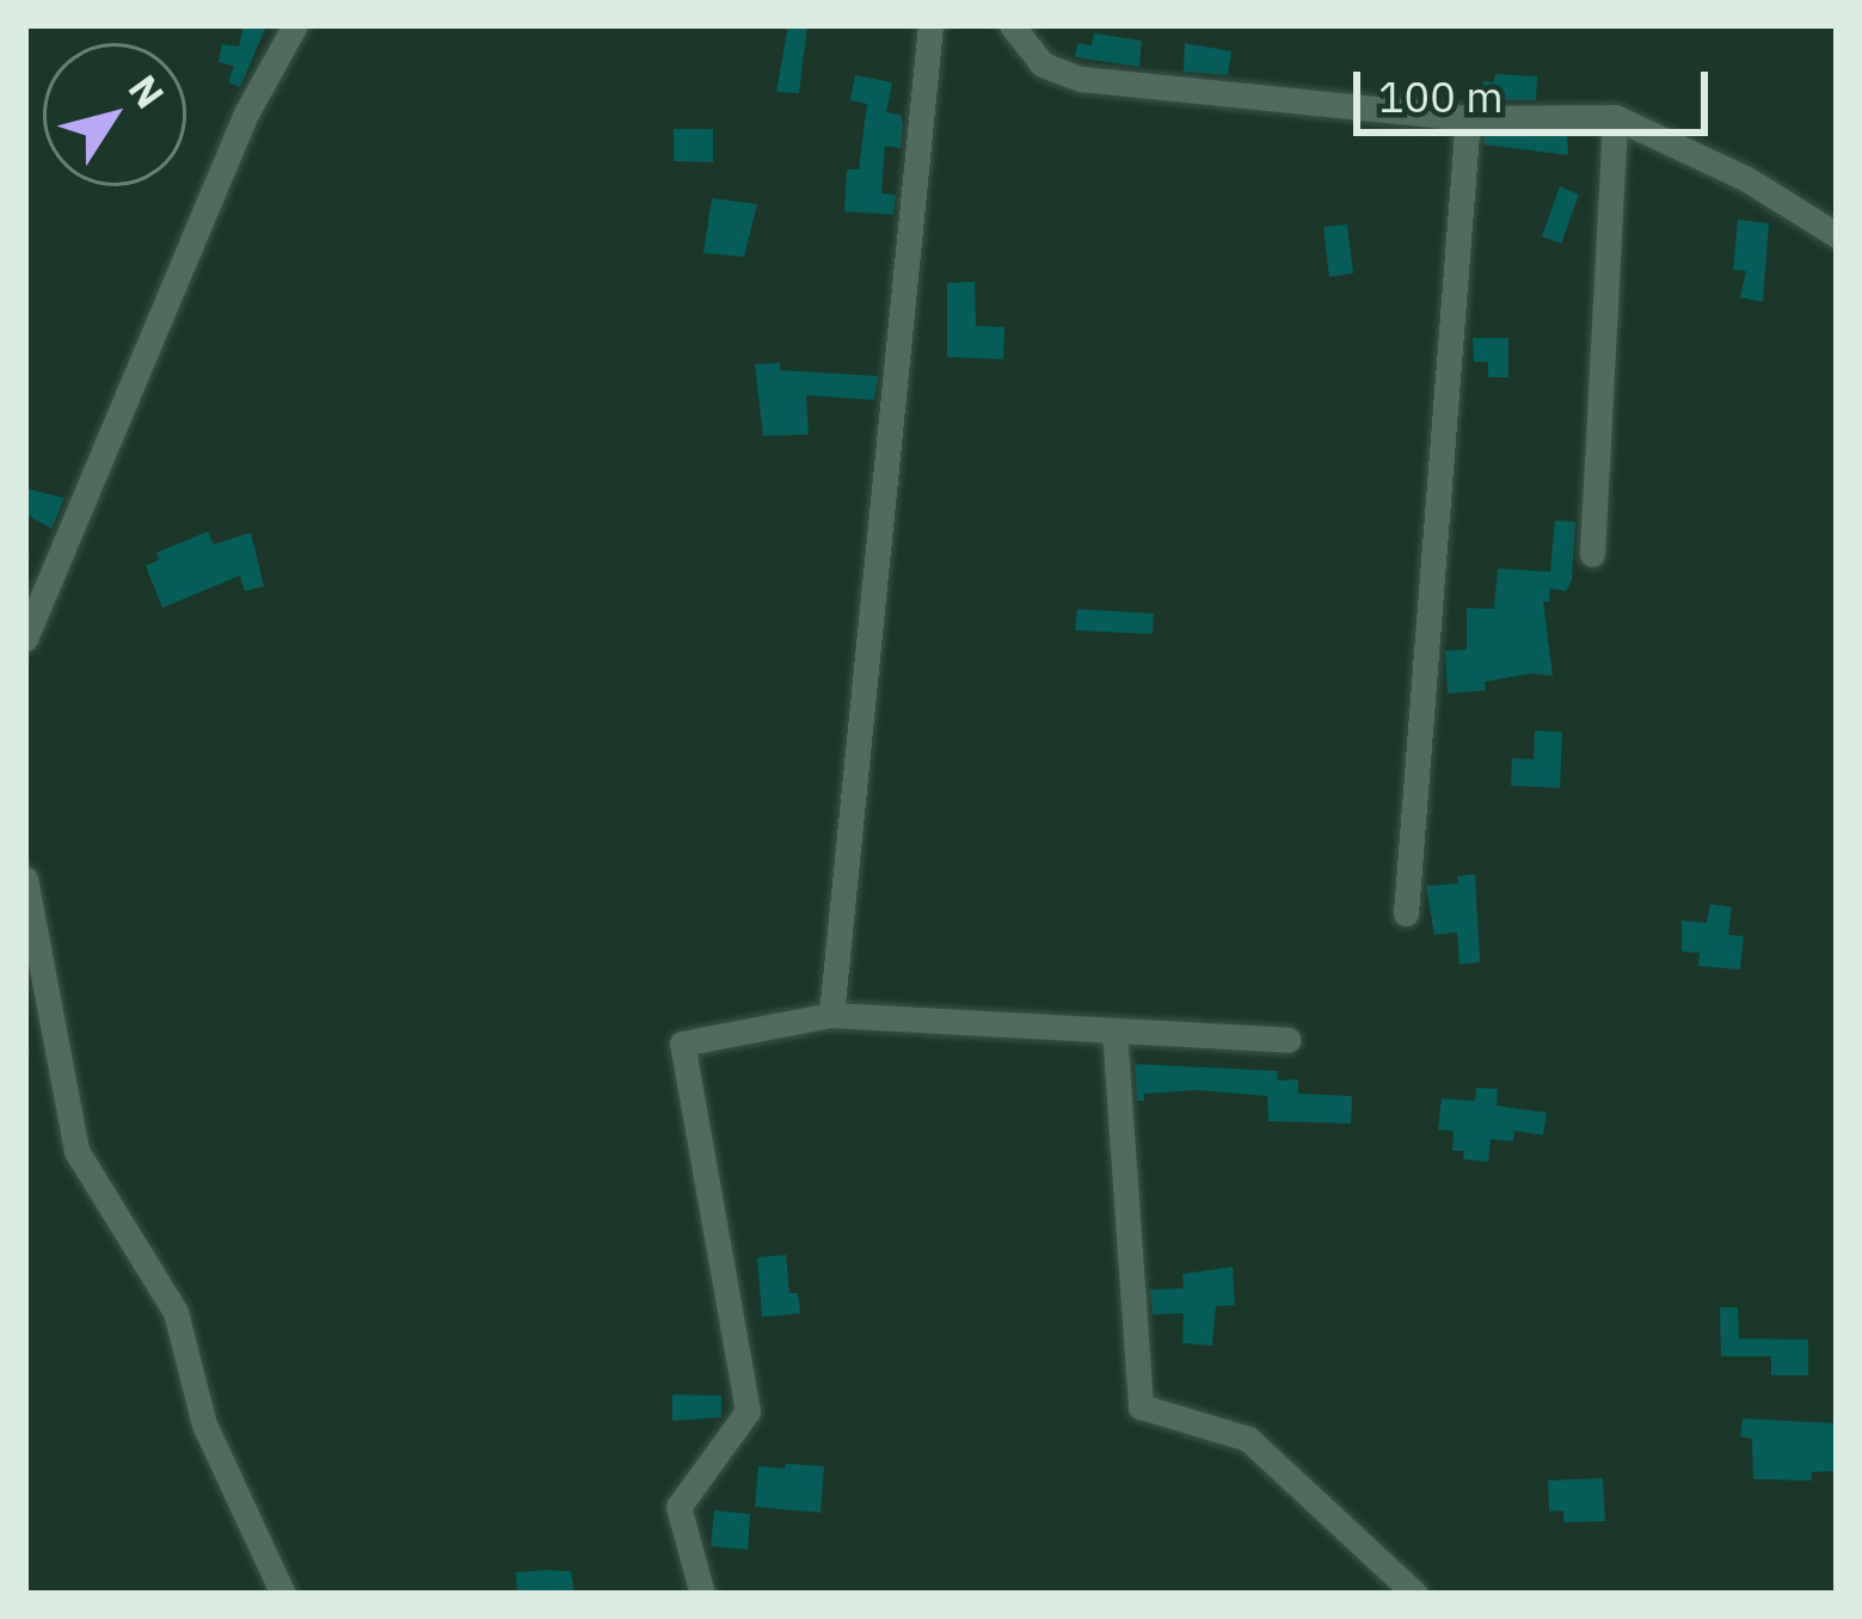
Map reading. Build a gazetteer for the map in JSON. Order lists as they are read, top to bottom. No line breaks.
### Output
{"scale_bar":"100 m","north":"top right"}
